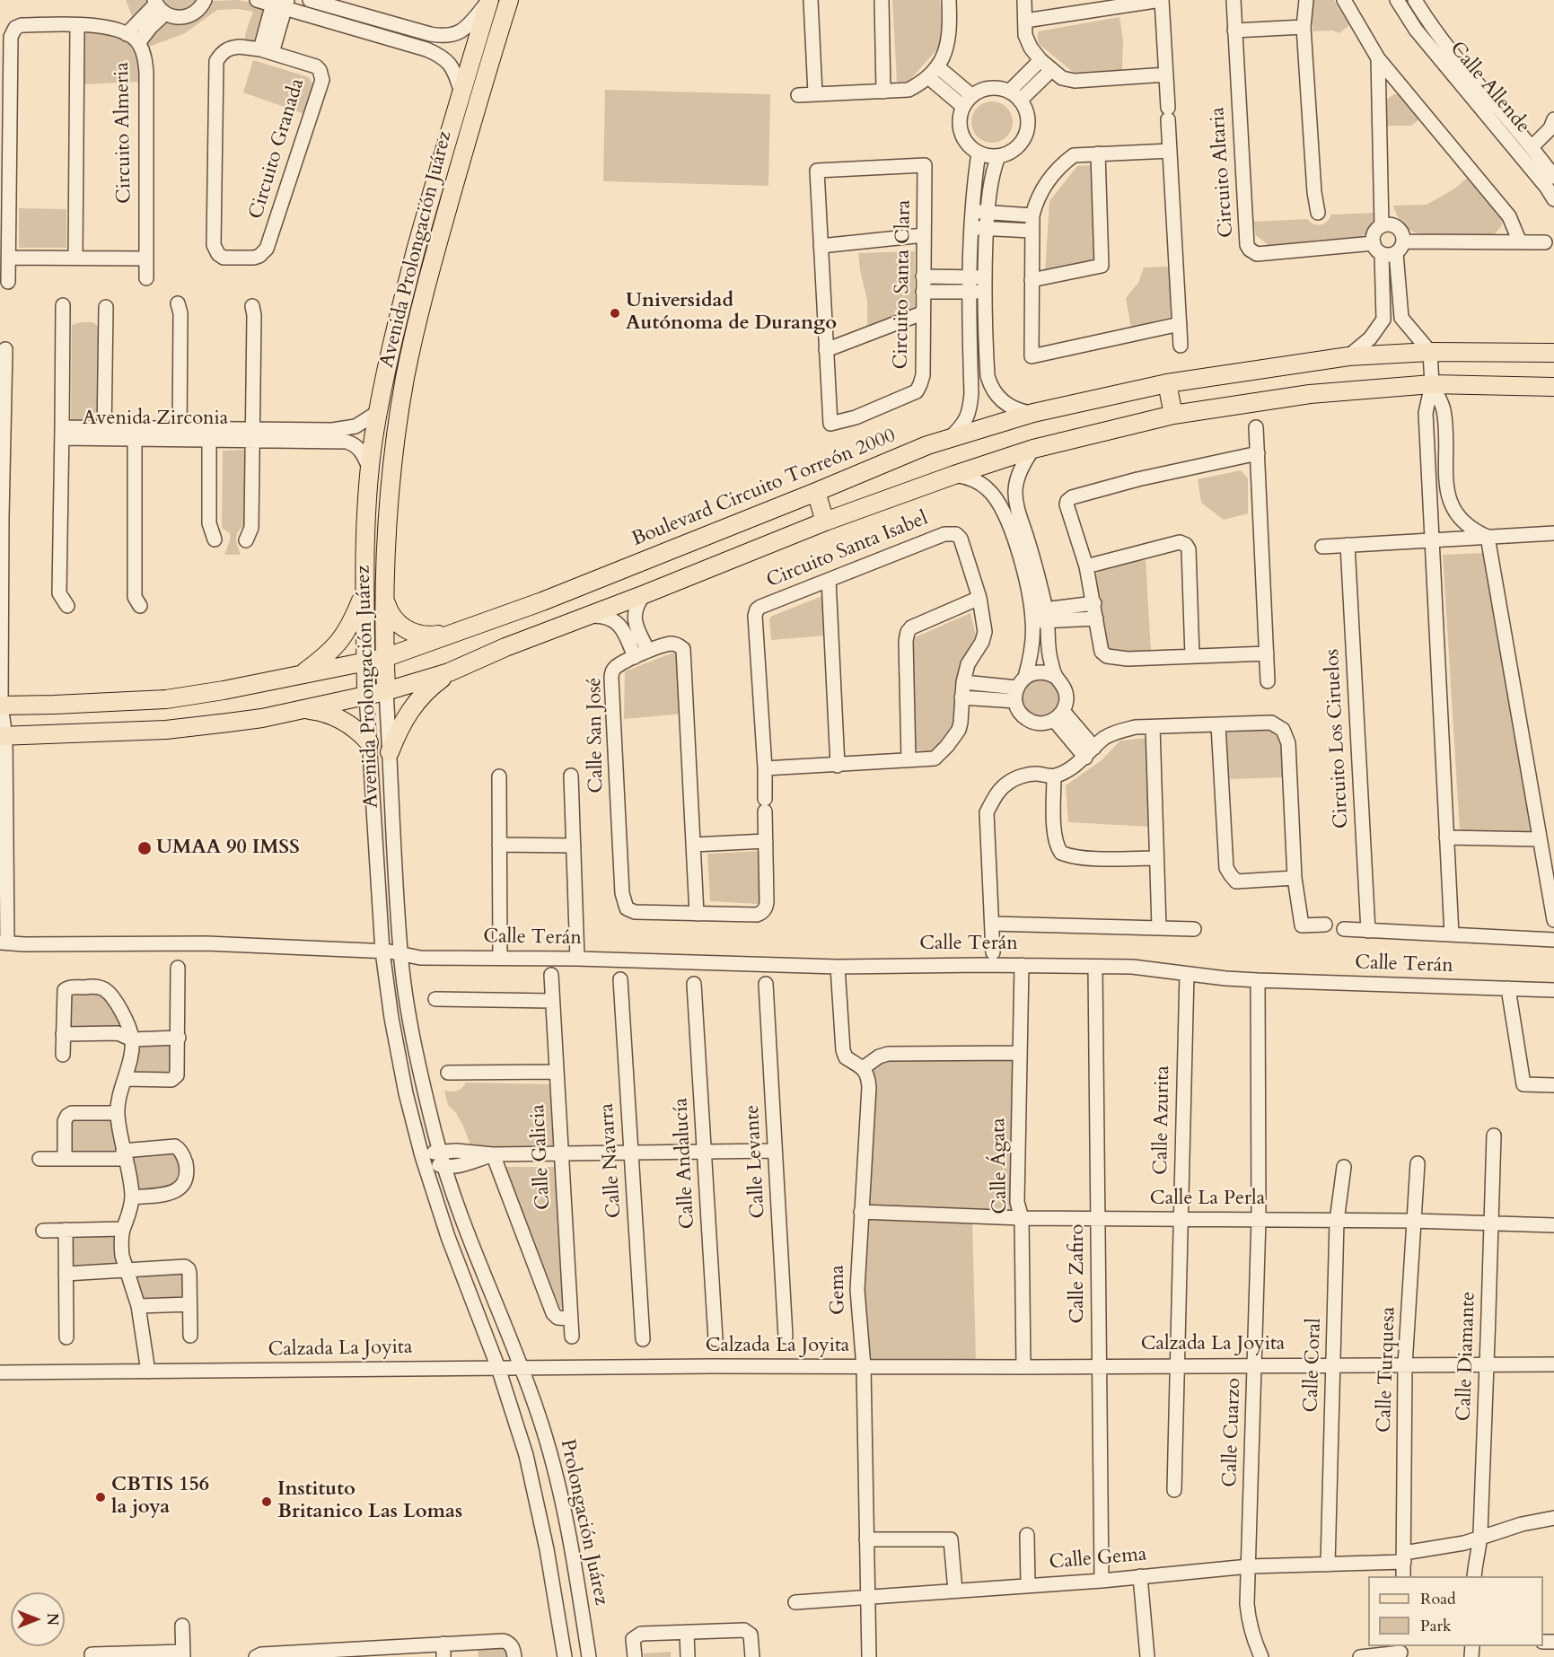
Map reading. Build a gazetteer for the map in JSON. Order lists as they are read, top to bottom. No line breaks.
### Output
{"streets":{"main road":["Avenida Prolongación Juárez","Boulevard Circuito Torreón 2000"],"street":["Calle Allende","Circuito Almeria","Circuito Granada","Circuito Altaria","Circuito Santa Clara","Avenida Zirconia","Circuito Santa Isabel","Calle San José","Circuito Los Ciruelos","Calle Terán","Calle Azurita","Calle Galicia","Calle Navarra","Calle Levante","Calle Andalucía","Calle Ágata","Calle La Perla","Calle Zafiro","Gema","Calzada La Joyita","Calle Diamante","Calle Coral","Calle Turquesa","Calle Cuarzo","Prolongación Juárez","Calle Gema"]},"crossings":[["Avenida Prolongación Juárez","Avenida Zirconia"],["Avenida Prolongación Juárez","Boulevard Circuito Torreón 2000"],["Avenida Prolongación Juárez","Calle Terán"],["Avenida Prolongación Juárez","Calzada La Joyita"],["Avenida Prolongación Juárez","Prolongación Juárez"],["Circuito Santa Isabel","Calle San José"],["Calle San José","Calle Terán"],["Calle Terán","Calle Azurita"],["Calle Terán","Calle Ágata"],["Calle Terán","Calle Zafiro"],["Calle Terán","Calle Cuarzo"],["Calle Azurita","Calle La Perla"],["Calle Azurita","Calzada La Joyita"],["Calle Ágata","Calle La Perla"],["Calle Ágata","Calzada La Joyita"],["Calle La Perla","Calle Zafiro"],["Calle La Perla","Gema"],["Calle La Perla","Calle Diamante"],["Calle La Perla","Calle Coral"],["Calle La Perla","Calle Turquesa"],["Calle La Perla","Calle Cuarzo"],["Calle Zafiro","Calzada La Joyita"],["Calle Zafiro","Calle Gema"],["Gema","Calzada La Joyita"],["Gema","Calle Gema"],["Calzada La Joyita","Calle Diamante"],["Calzada La Joyita","Calle Coral"],["Calzada La Joyita","Calle Turquesa"],["Calzada La Joyita","Calle Cuarzo"],["Calzada La Joyita","Prolongación Juárez"],["Calle Diamante","Calle Gema"],["Calle Coral","Calle Gema"],["Calle Turquesa","Calle Gema"],["Calle Cuarzo","Calle Gema"]],"places":["Universidad Autónoma de Durango","UMAA 90 IMSS","CBTIS 156 la joya","Instituto Britanico Las Lomas"],"legend":["Road","Park"],"north":"right"}
